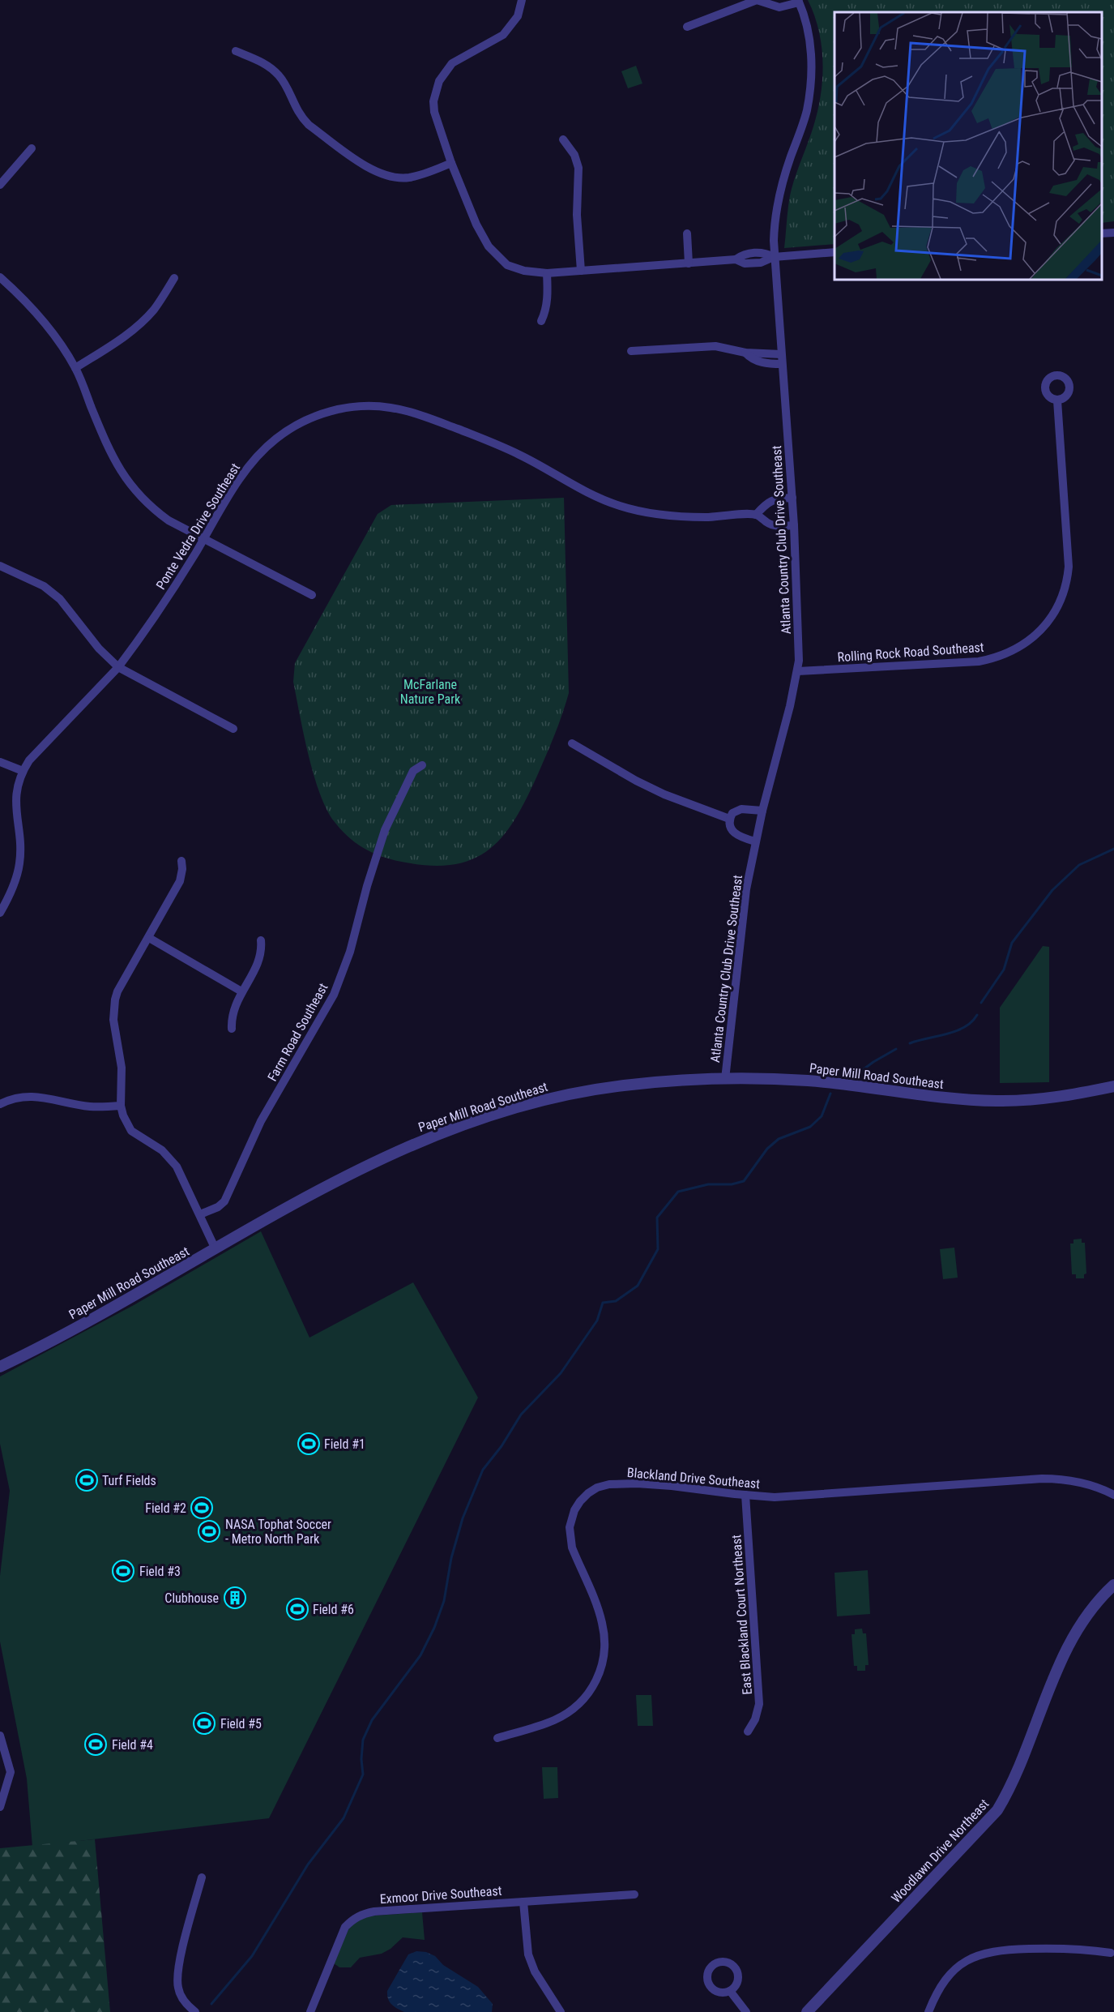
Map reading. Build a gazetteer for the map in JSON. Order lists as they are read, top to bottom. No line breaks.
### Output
{"streets":{"street":["Ponte Vedra Drive Southeast","Atlanta Country Club Drive Southeast","Rolling Rock Road Southeast","Farm Road Southeast","Paper Mill Road Southeast","Blackland Drive Southeast","East Blackland Court Northeast","Woodlawn Drive Northeast","Exmoor Drive Southeast"]},"crossings":[["Atlanta Country Club Drive Southeast","Rolling Rock Road Southeast"],["Atlanta Country Club Drive Southeast","Paper Mill Road Southeast"],["Blackland Drive Southeast","East Blackland Court Northeast"]],"parks":["McFarlane Nature Park"],"places":{"sports":["Field #1","Turf Fields","Field #2","NASA Tophat Soccer - Metro North Park","Field #3","Field #6","Field #5","Field #4"],"building":["Clubhouse"]}}
